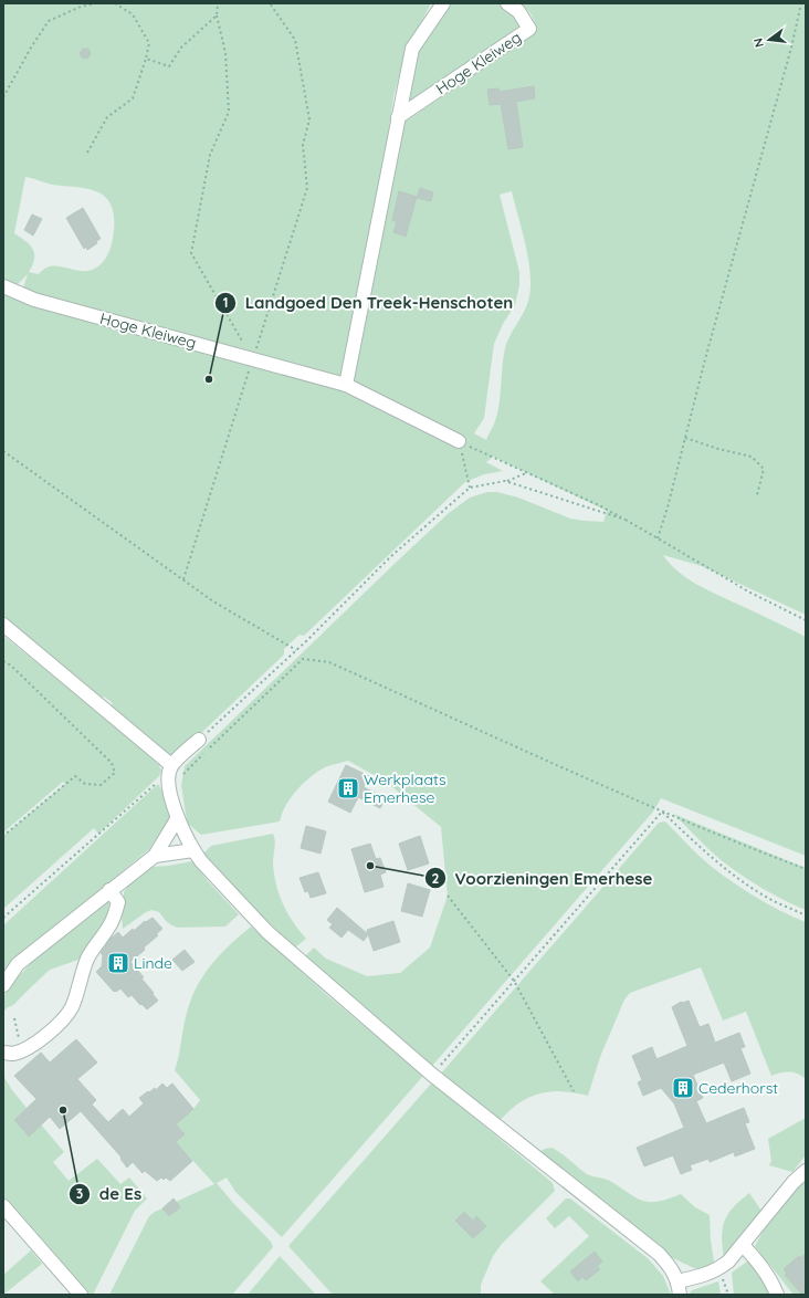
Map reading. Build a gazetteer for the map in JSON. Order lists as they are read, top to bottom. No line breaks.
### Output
{"streets":{"street":["Hoge Kleiweg"]},"places":{"other":["Landgoed Den Treek-Henschoten","Voorzieningen Emerhese","de Es"],"building":["Werkplaats Emerhese","Linde","Cederhorst"]},"north":"left"}
